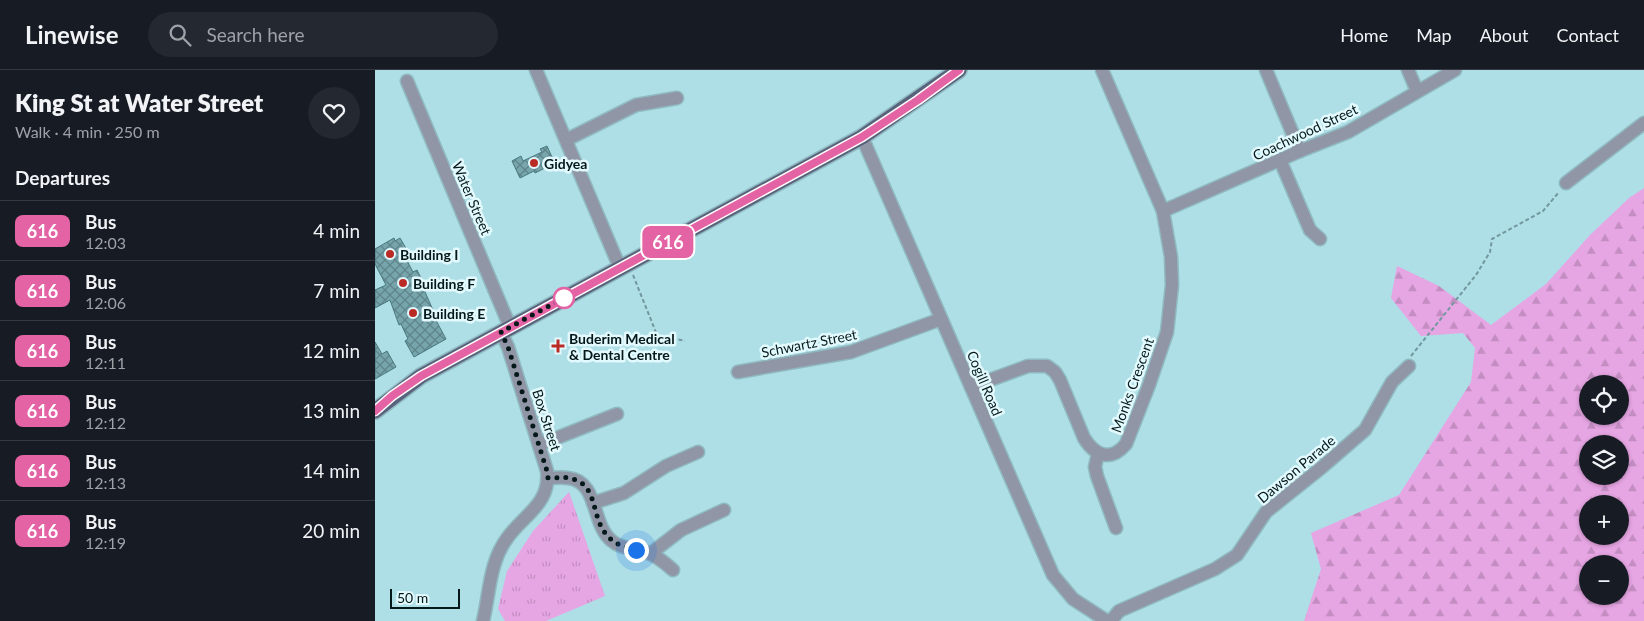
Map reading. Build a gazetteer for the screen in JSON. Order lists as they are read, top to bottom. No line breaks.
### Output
{"streets":{"street":["Coachwood Street","Water Street","Schwartz Street","Cogill Road","Monks Crescent","Box Street","Dawson Parade"]},"crossings":[["Coachwood Street","Monks Crescent"],["Water Street","Box Street"],["Schwartz Street","Cogill Road"]],"places":{"other":["Gidyea","Building I","Building F","Building E"],"health":["Buderim Medical & Dental Centre"]},"lines":["bus line 616"],"scale_bar":"50 m","page":{"header":"Linewise","search":"Search here","nav":["Home","Map","About","Contact"],"heading":[["King St at Water Street","Walk · 4 min · 250 m"],"Departures"],"on_map":"616","list":[{"mark":"616","name":"Bus","note":"12:03","value":"4 min"},{"mark":"616","name":"Bus","note":"12:06","value":"7 min"},{"mark":"616","name":"Bus","note":"12:11","value":"12 min"},{"mark":"616","name":"Bus","note":"12:12","value":"13 min"},{"mark":"616","name":"Bus","note":"12:13","value":"14 min"},{"mark":"616","name":"Bus","note":"12:19","value":"20 min"}],"map_buttons":["+","−"],"scale":"50 m"}}
